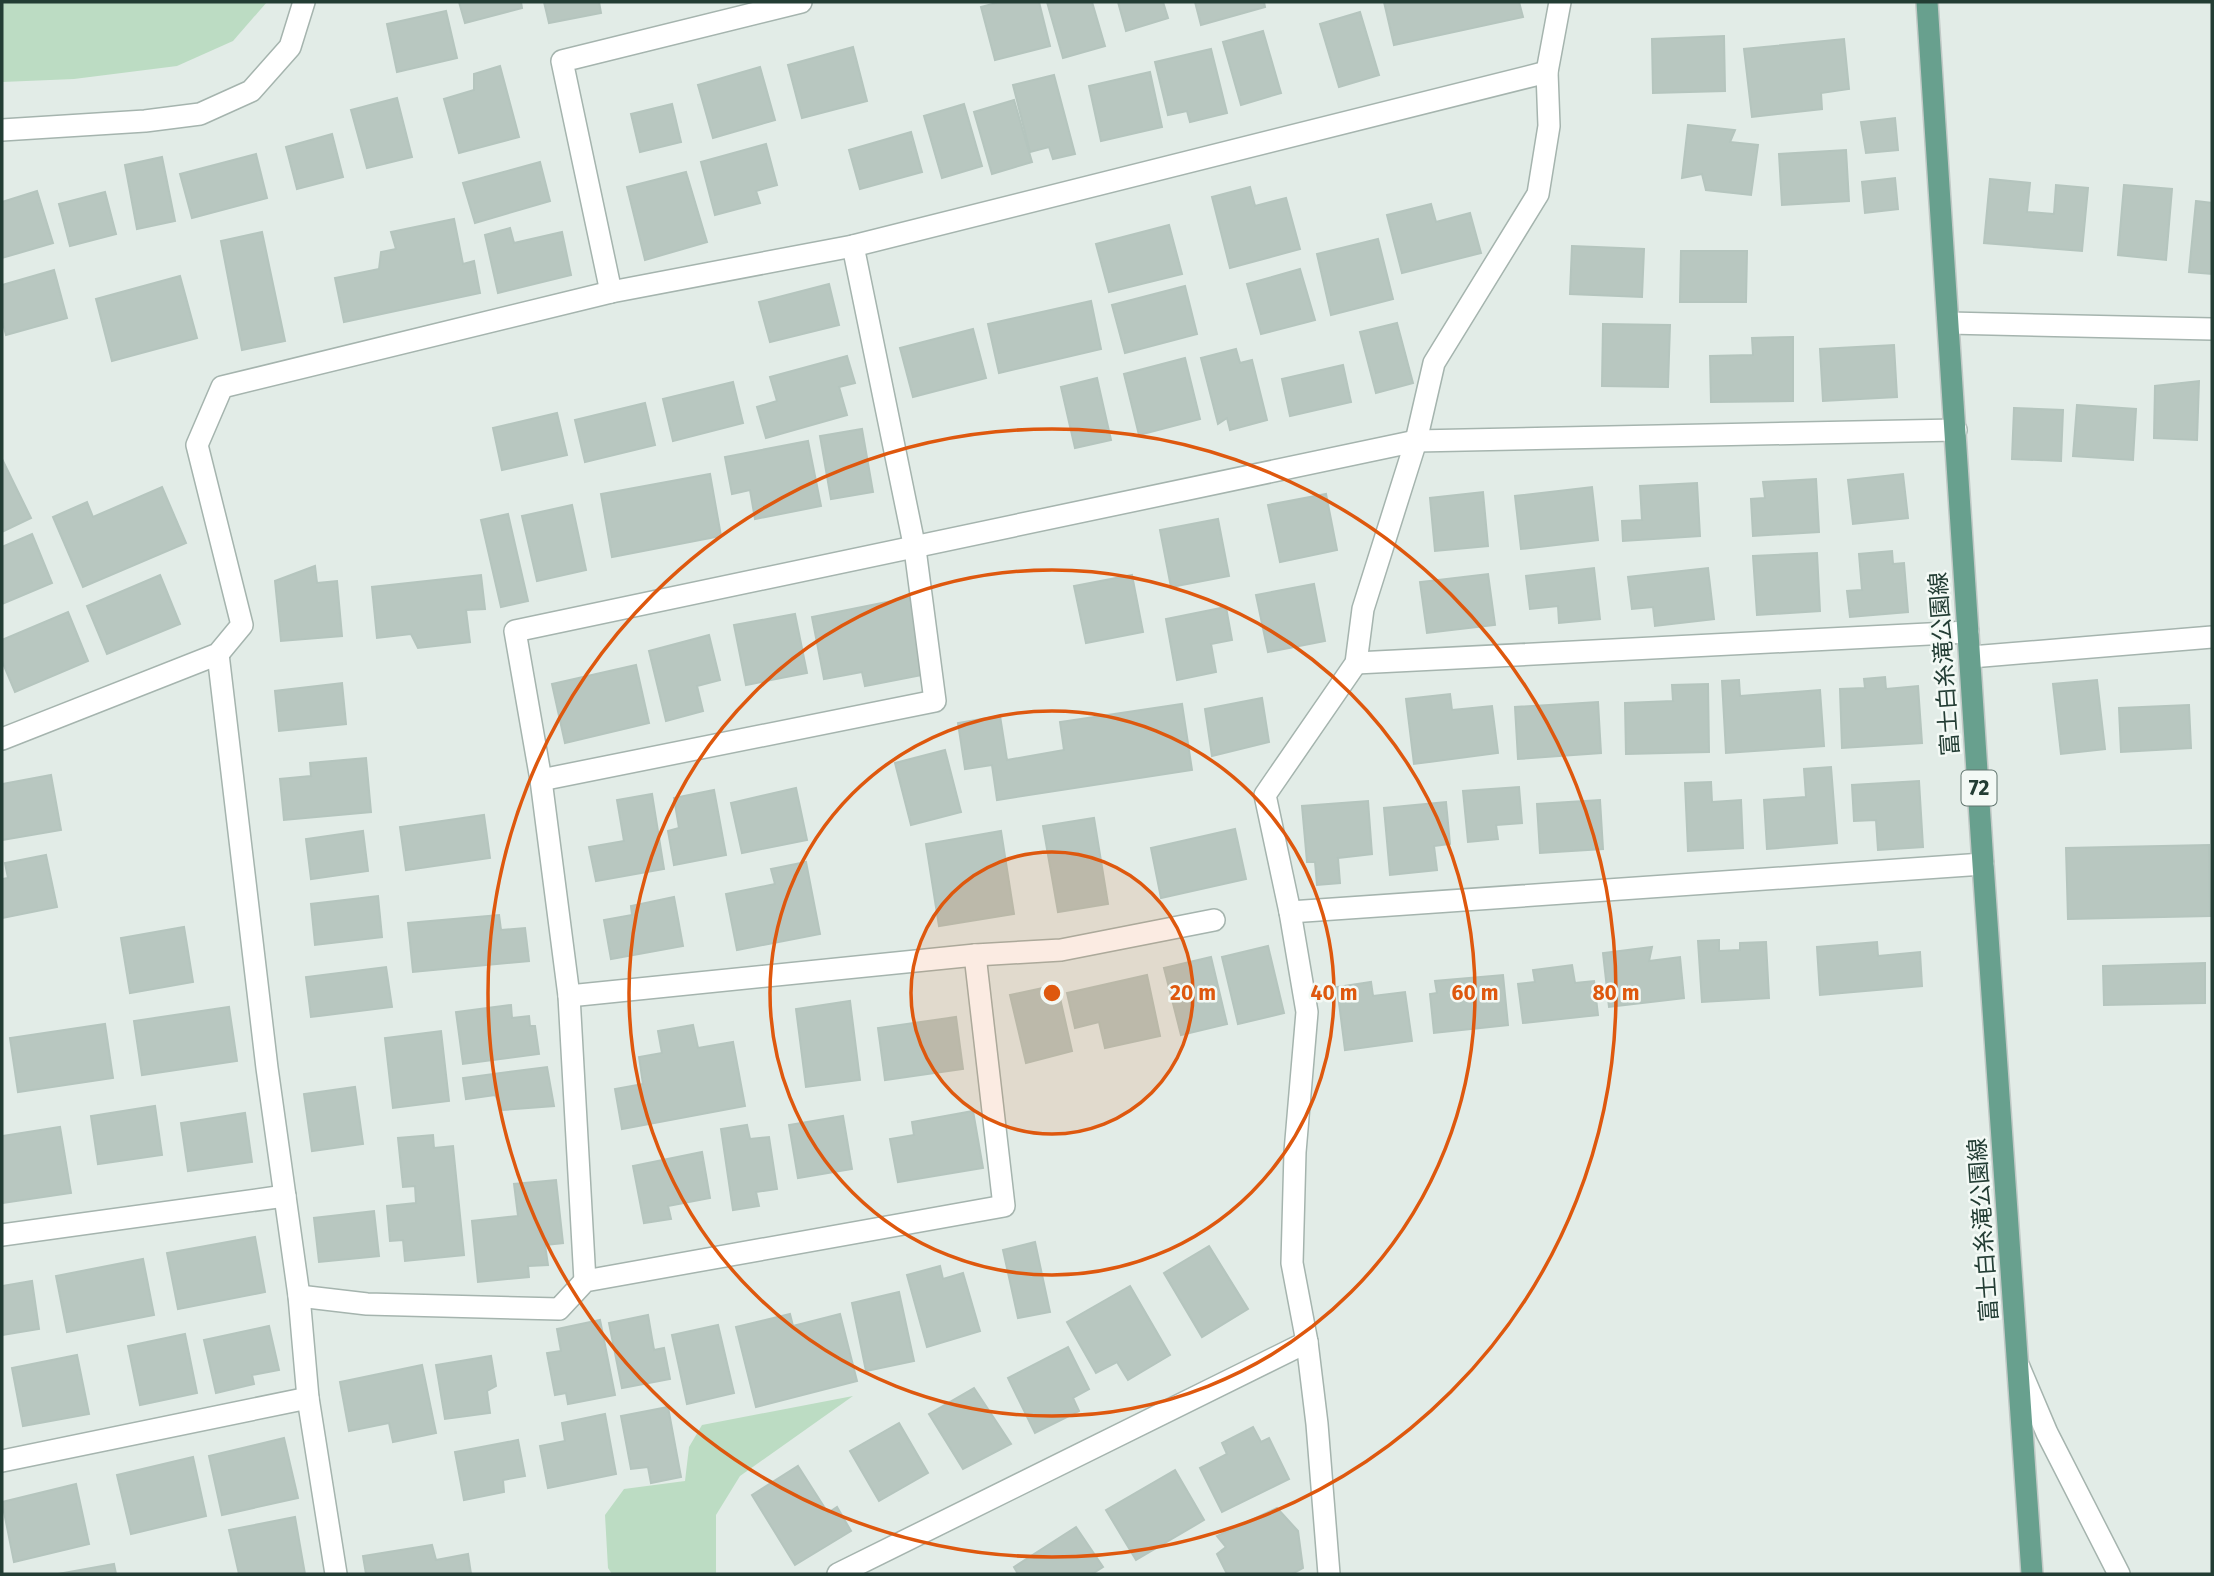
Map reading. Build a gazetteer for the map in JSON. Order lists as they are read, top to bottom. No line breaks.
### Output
{"streets":{"main road":["富士白糸滝公園線","72"]},"rings":["20 m","40 m","60 m","80 m"]}
